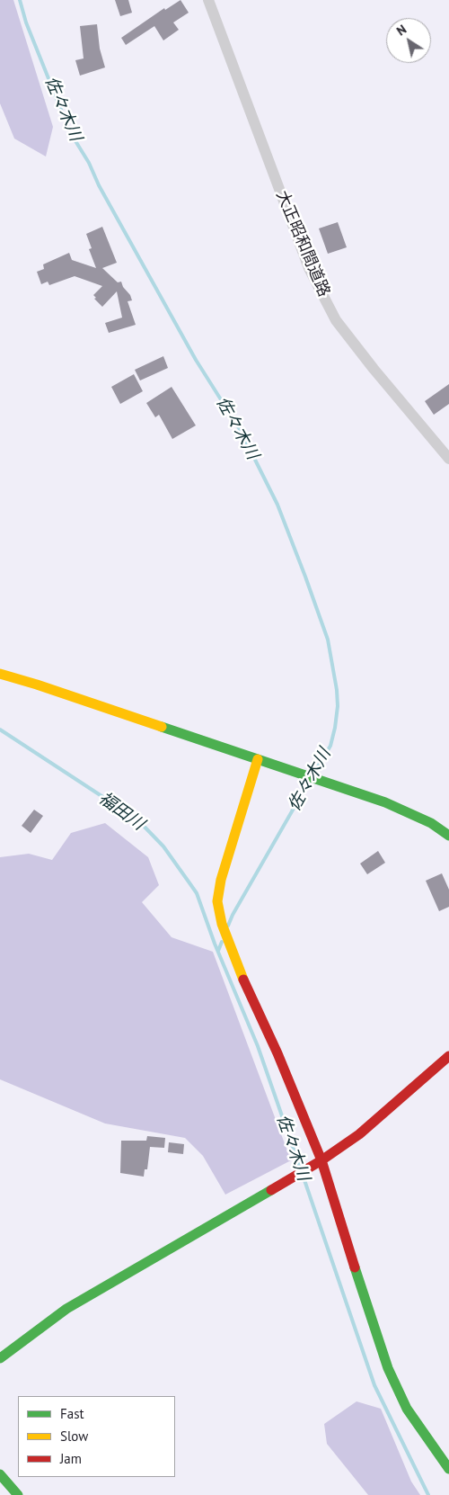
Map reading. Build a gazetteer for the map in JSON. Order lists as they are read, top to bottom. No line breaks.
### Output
{"streets":{"street":["大正昭和間道路"]},"water":["佐々木川","福田川"],"legend":["Fast","Slow","Jam"],"north":"top left"}
